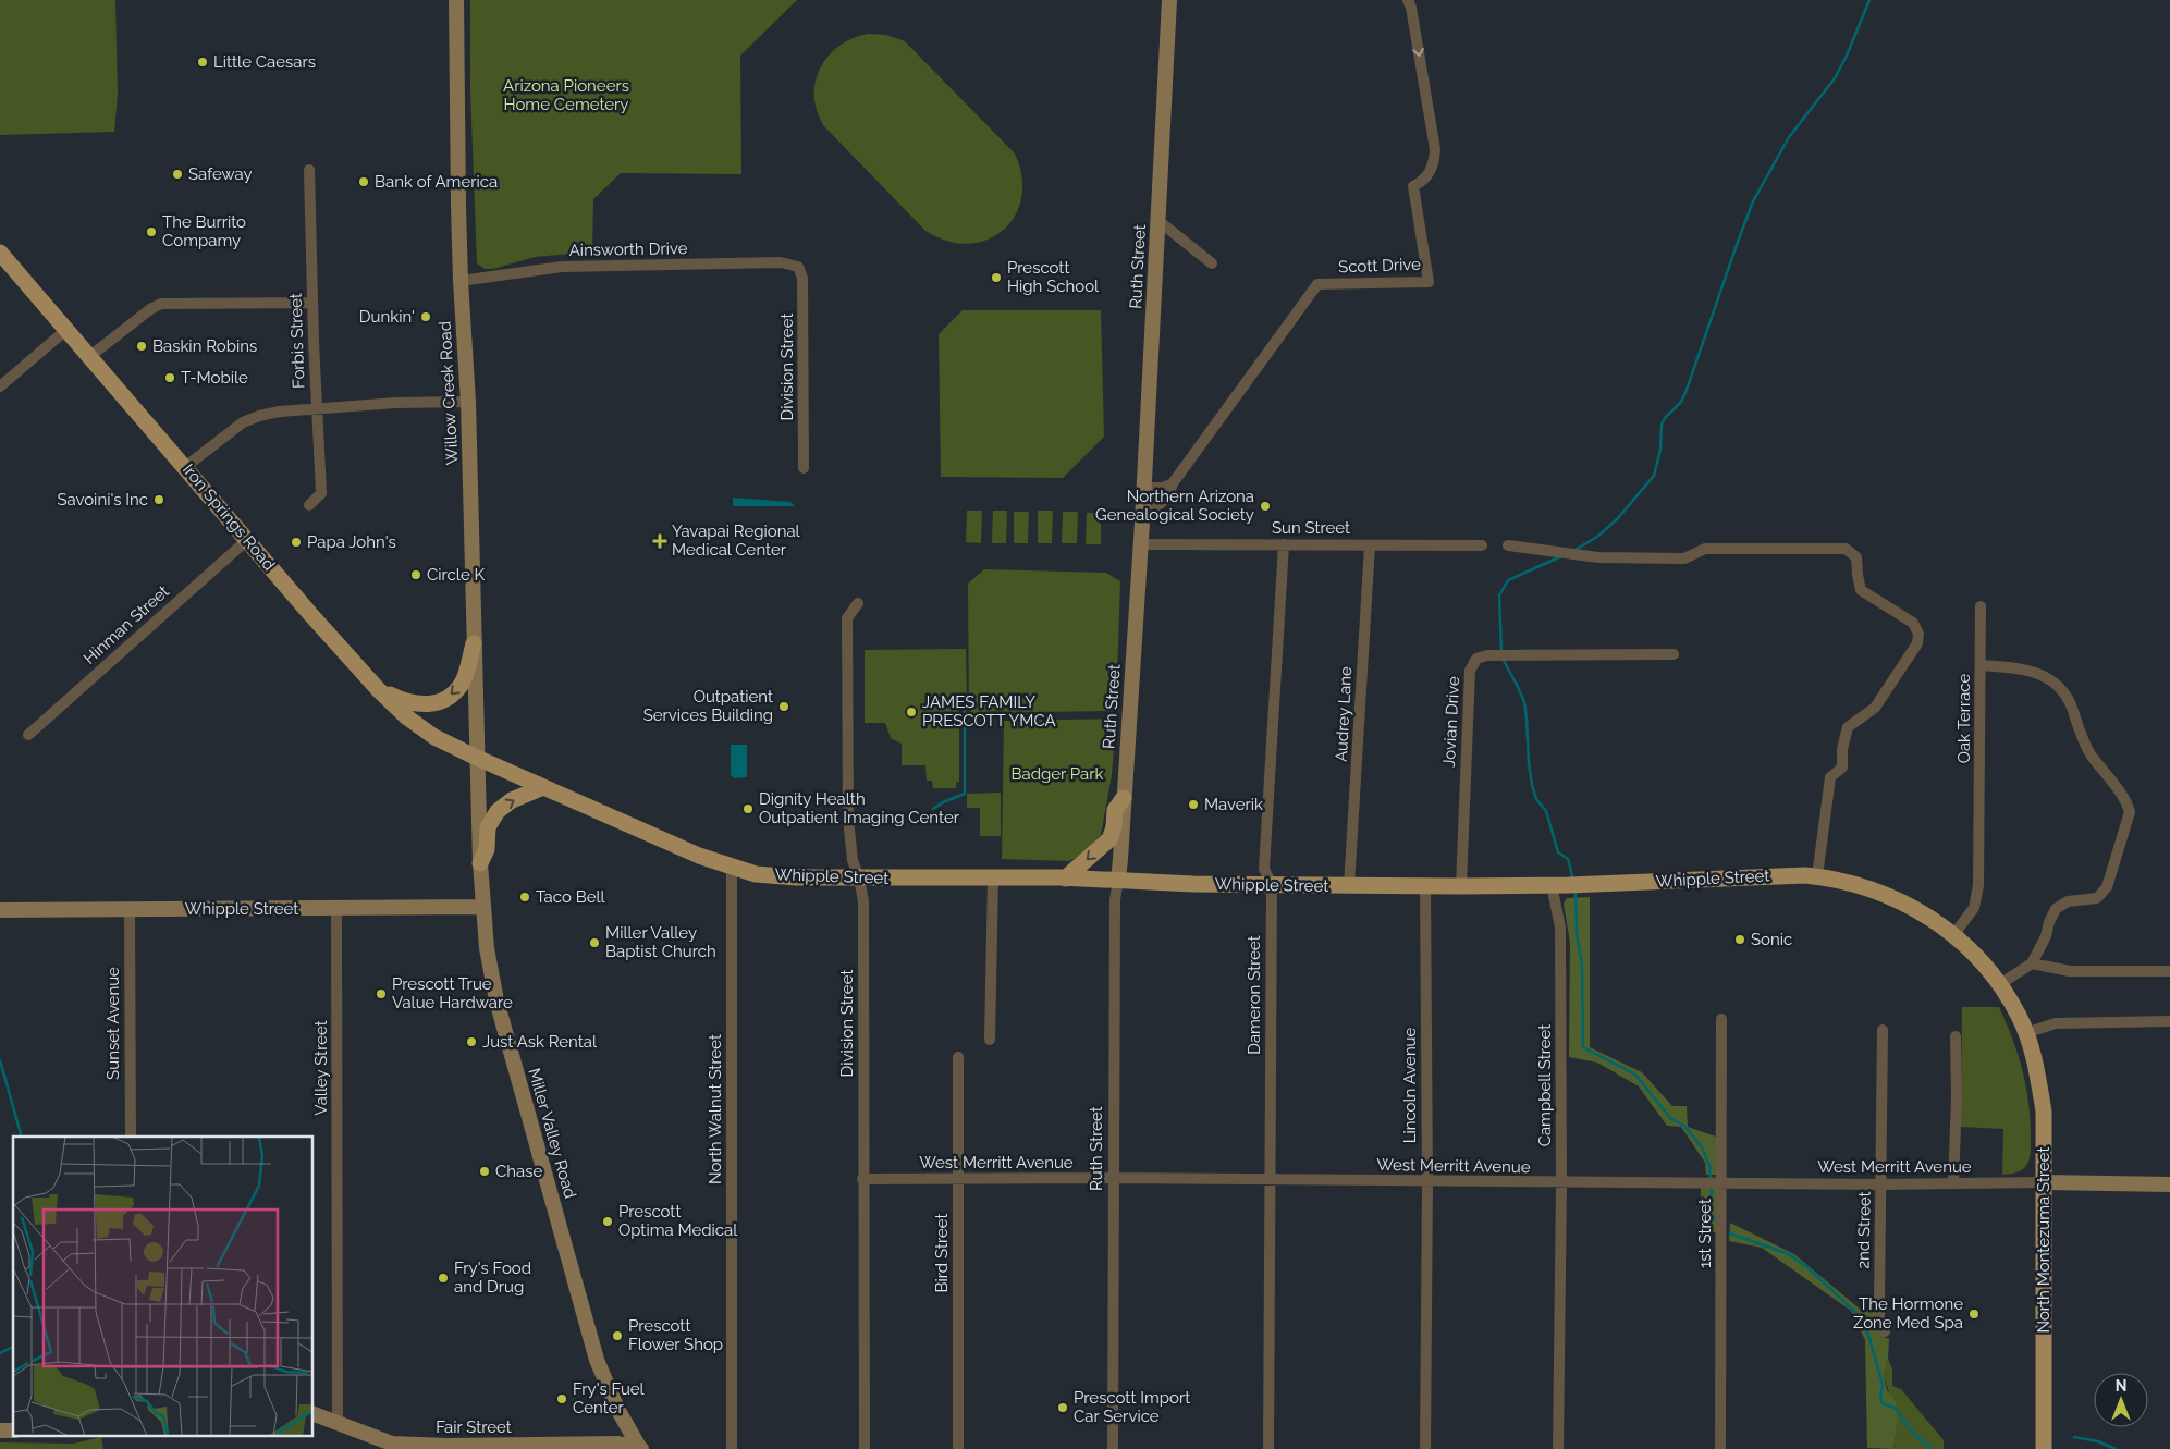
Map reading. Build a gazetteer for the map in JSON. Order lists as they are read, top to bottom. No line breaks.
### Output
{"streets":{"main road":["Iron Springs Road","Whipple Street","North Montezuma Street"],"street":["Ainsworth Drive","Scott Drive","Ruth Street","Forbis Street","Division Street","Willow Creek Road","Sun Street","Hinman Street","Audrey Lane","Oak Terrace","Jovian Drive","Dameron Street","Sunset Avenue","Valley Street","Lincoln Avenue","Campbell Street","North Walnut Street","Miller Valley Road","West Merritt Avenue","2nd Street","1st Street","Bird Street","Fair Street"]},"crossings":[["Ainsworth Drive","Division Street"],["Ainsworth Drive","Willow Creek Road"],["Scott Drive","Ruth Street"],["Ruth Street","Sun Street"],["Ruth Street","Whipple Street"],["Ruth Street","West Merritt Avenue"],["Division Street","Whipple Street"],["Division Street","West Merritt Avenue"],["Willow Creek Road","Iron Springs Road"],["Willow Creek Road","Whipple Street"],["Willow Creek Road","Miller Valley Road"],["Iron Springs Road","Hinman Street"],["Iron Springs Road","Whipple Street"],["Sun Street","Audrey Lane"],["Sun Street","Dameron Street"],["Audrey Lane","Whipple Street"],["Oak Terrace","Whipple Street"],["Jovian Drive","Whipple Street"],["Whipple Street","Dameron Street"],["Whipple Street","Sunset Avenue"],["Whipple Street","Valley Street"],["Whipple Street","Lincoln Avenue"],["Whipple Street","Campbell Street"],["Whipple Street","North Walnut Street"],["Whipple Street","Miller Valley Road"],["Whipple Street","North Montezuma Street"],["Dameron Street","West Merritt Avenue"],["Valley Street","Fair Street"],["Lincoln Avenue","West Merritt Avenue"],["Campbell Street","West Merritt Avenue"],["Miller Valley Road","Fair Street"],["West Merritt Avenue","2nd Street"],["West Merritt Avenue","1st Street"],["West Merritt Avenue","North Montezuma Street"],["West Merritt Avenue","Bird Street"]],"one_way":["Scott Drive"],"parks":["Arizona Pioneers Home Cemetery","Badger Park"],"places":{"other":["Little Caesars","Safeway","Bank of America","The Burrito Compamy","Prescott High School","Dunkin'","Baskin Robins","T-Mobile","Savoini's Inc","Northern Arizona Genealogical Society","Papa John's","Circle K","Outpatient Services Building","JAMES FAMILY PRESCOTT YMCA","Maverik","Dignity Health Outpatient Imaging Center","Taco Bell","Sonic","Miller Valley Baptist Church","Prescott True Value Hardware","Just Ask Rental","Chase","Prescott Optima Medical","Fry's Food and Drug","The Hormone Zone Med Spa","Prescott Flower Shop","Fry's Fuel Center","Prescott Import Car Service"],"health":["Yavapai Regional Medical Center"]},"north":"top"}
